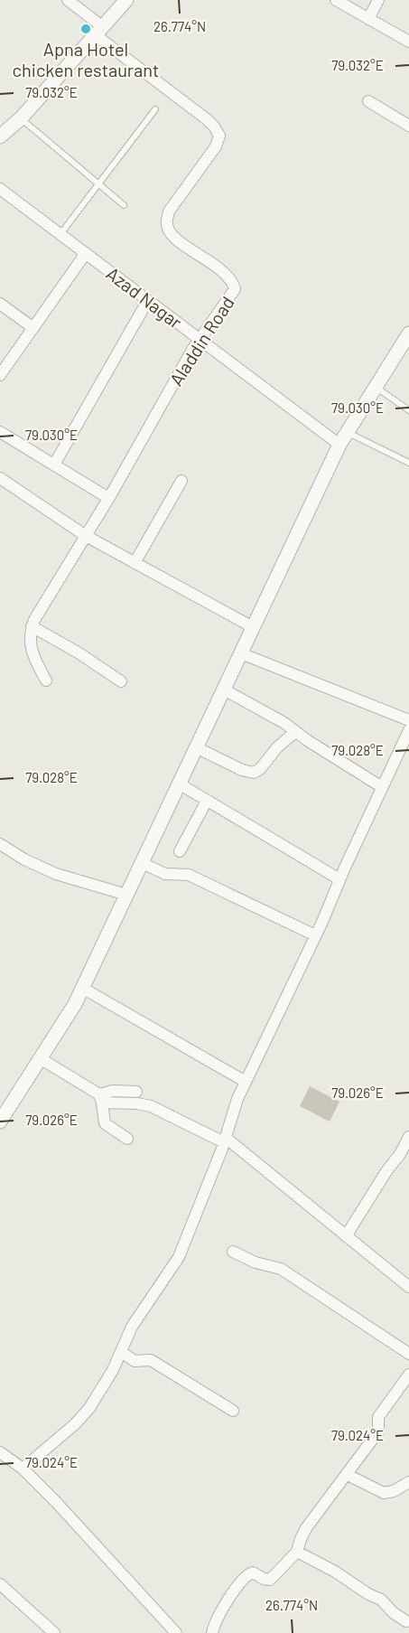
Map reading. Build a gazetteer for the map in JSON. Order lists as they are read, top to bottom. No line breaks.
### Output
{"streets":{"street":["Azad Nagar","Aladdin Road"]},"crossings":[["Azad Nagar","Aladdin Road"]],"places":["Apna Hotel chicken restaurant"],"coordinates":["26.774°N","79.032°E","79.030°E","79.028°E","79.026°E","79.024°E"]}
